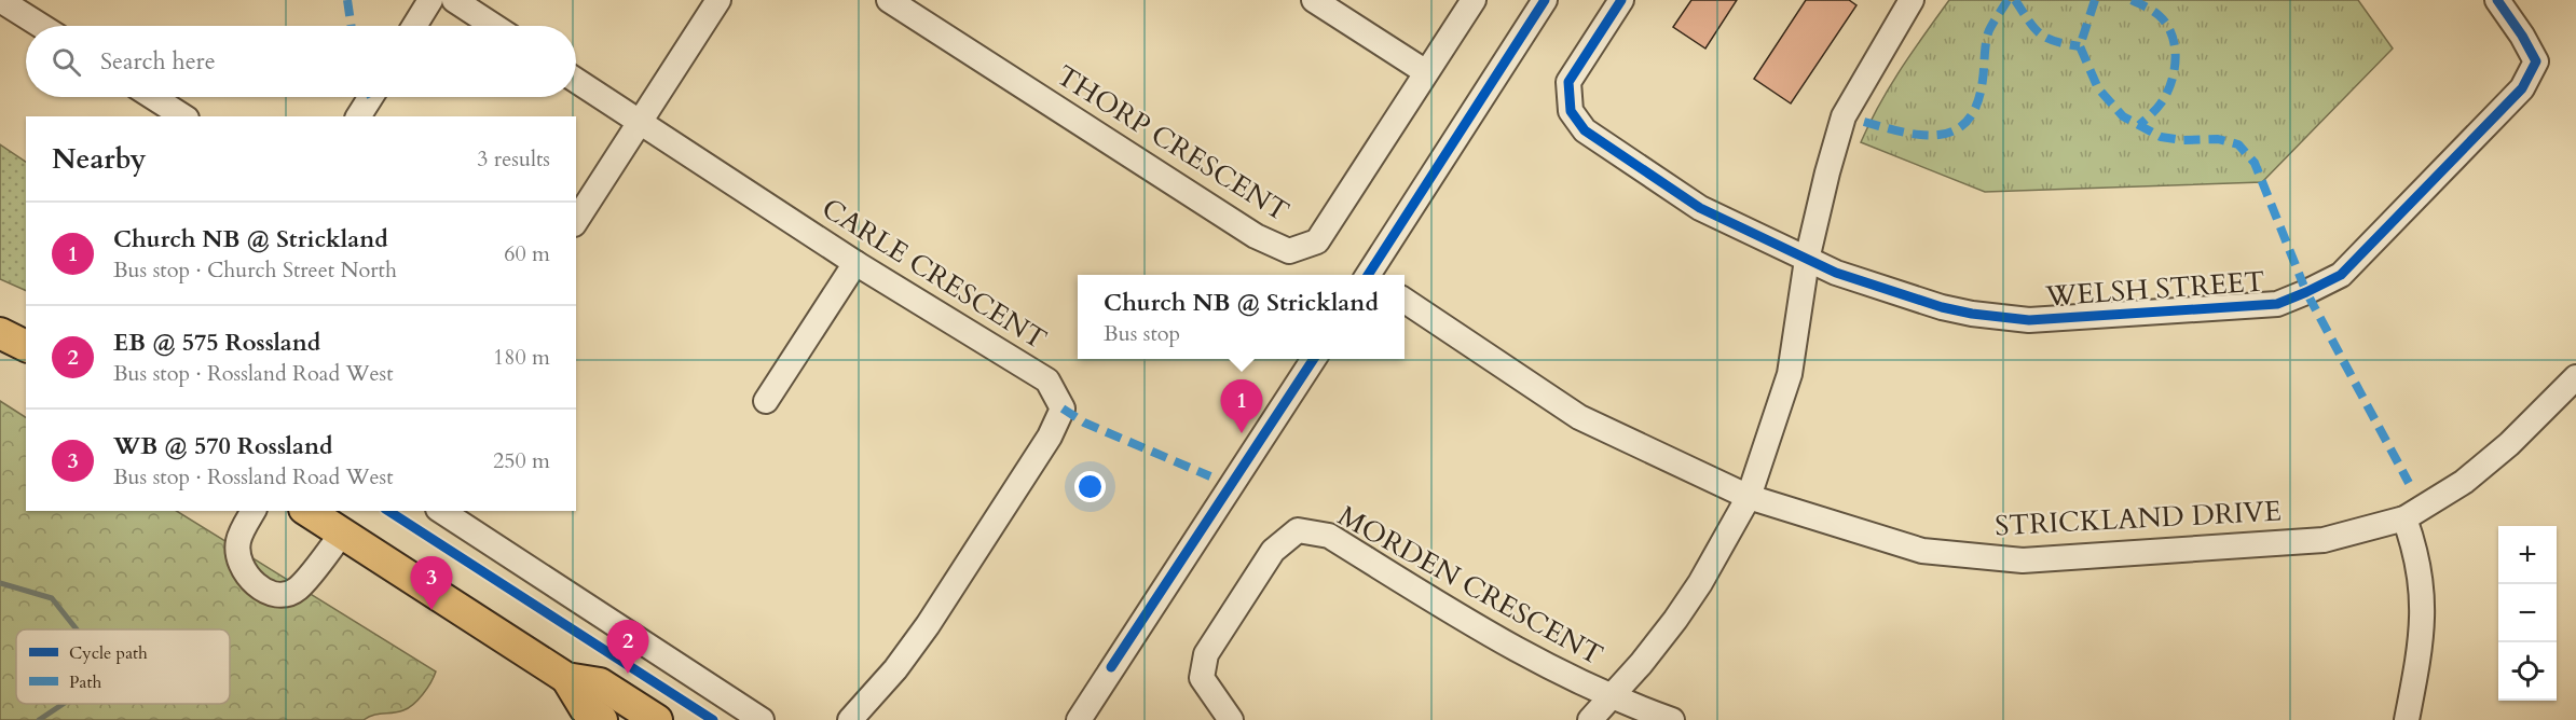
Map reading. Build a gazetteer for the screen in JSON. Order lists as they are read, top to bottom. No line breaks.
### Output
{"streets":{"street":["THORP CRESCENT","CARLE CRESCENT","WELSH STREET","STRICKLAND DRIVE","MORDEN CRESCENT"]},"legend":["Cycle path","Path"],"page":{"search":"Search here","heading":["Nearby","3 results"],"list":[{"mark":"1","name":"Church NB @ Strickland","note":"Bus stop · Church Street North","value":"60 m"},{"mark":"2","name":"EB @ 575 Rossland","note":"Bus stop · Rossland Road West","value":"180 m"},{"mark":"3","name":"WB @ 570 Rossland","note":"Bus stop · Rossland Road West","value":"250 m"}],"popup":["Church NB @ Strickland","Bus stop"],"pins":["1","3","2"],"map_buttons":["+","−"]}}
